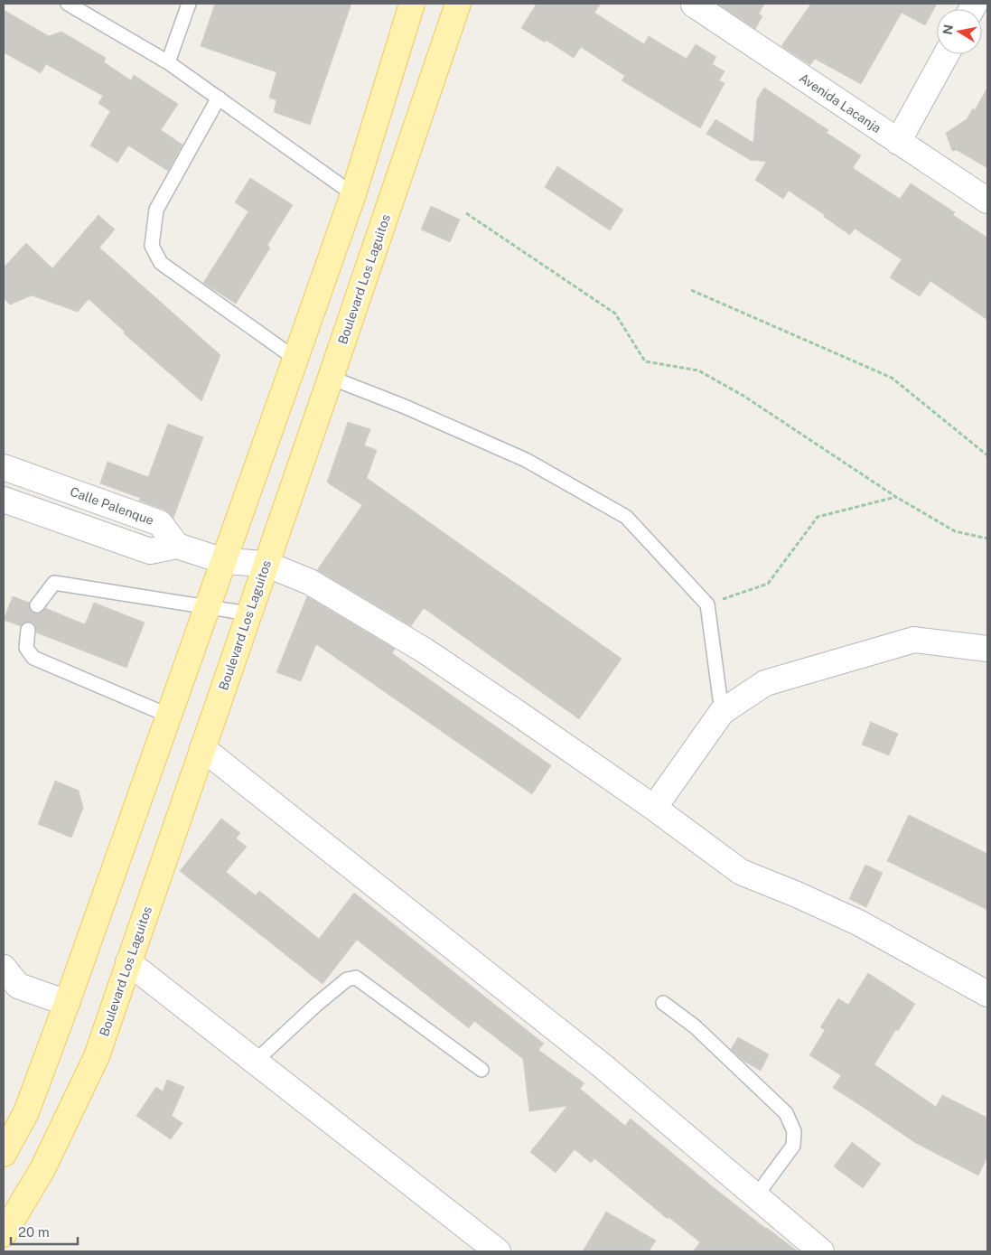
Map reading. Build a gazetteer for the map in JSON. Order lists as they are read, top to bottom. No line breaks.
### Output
{"streets":{"main road":["Boulevard Los Laguitos"],"street":["Avenida Lacanja","Calle Palenque"]},"scale_bar":"20 m","north":"left"}
